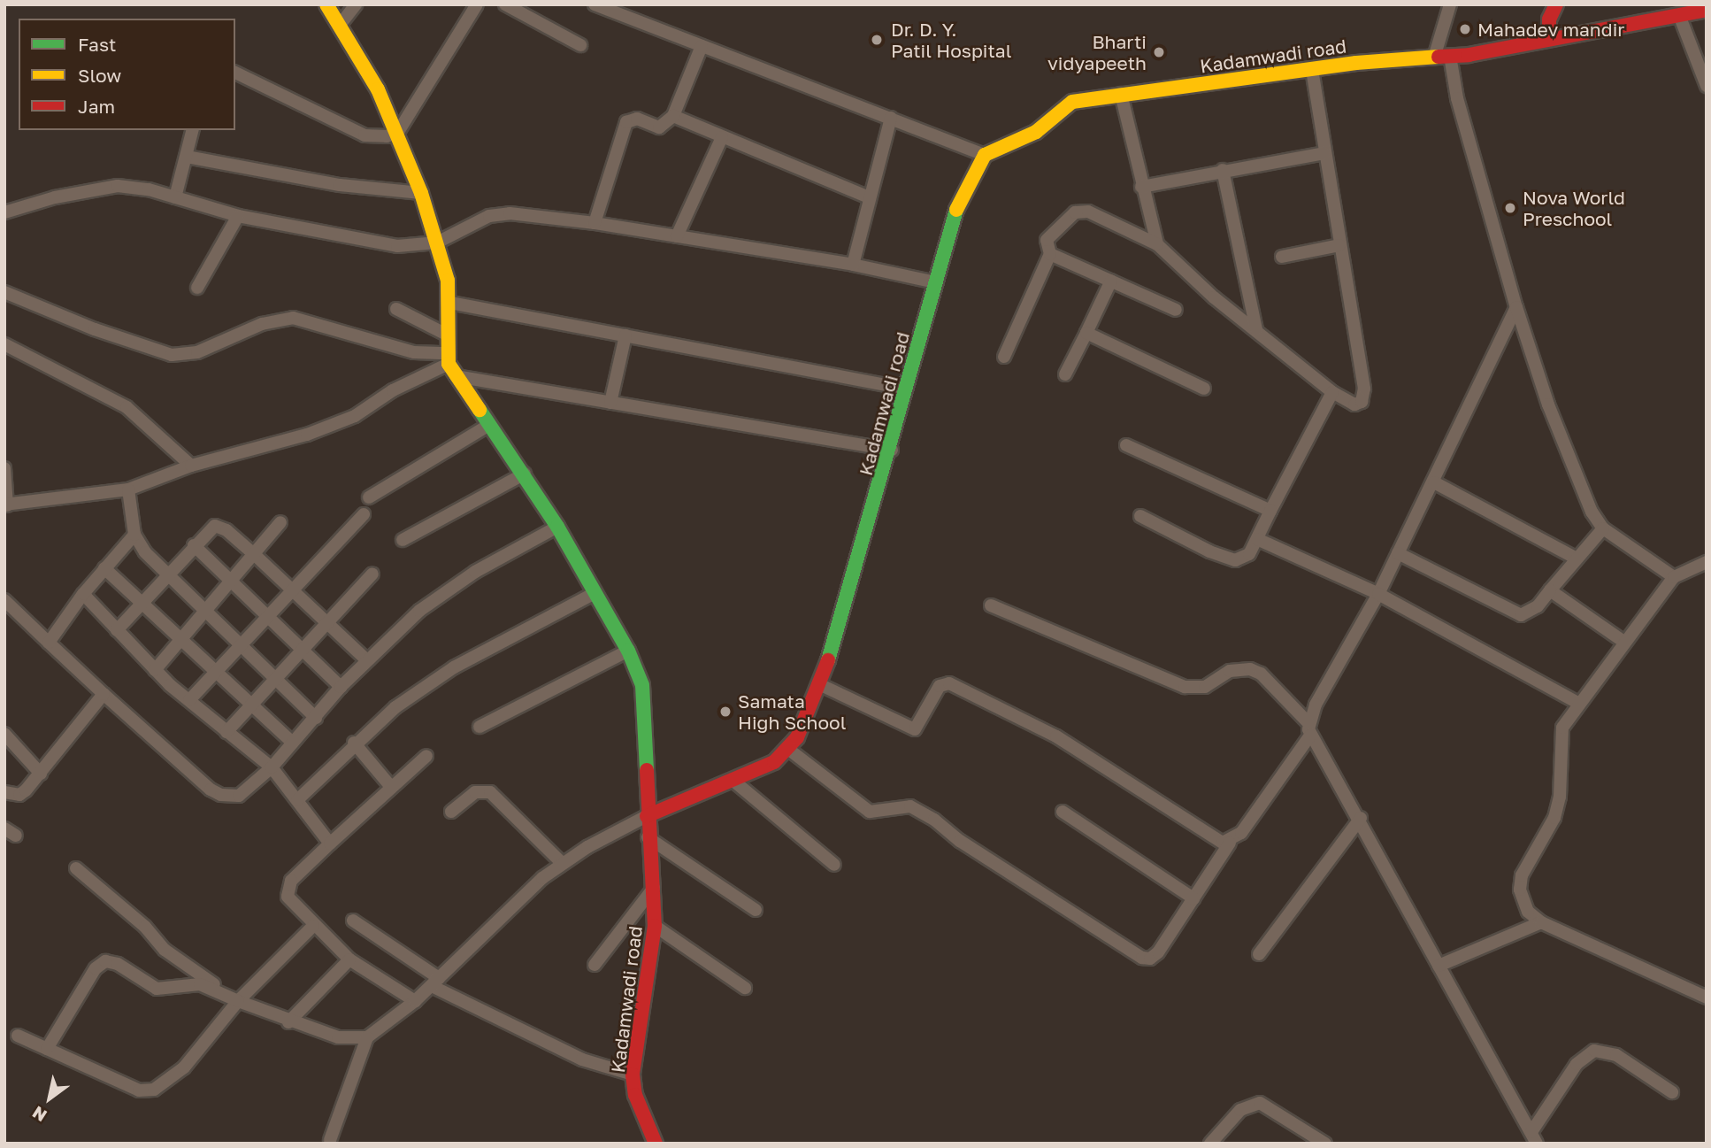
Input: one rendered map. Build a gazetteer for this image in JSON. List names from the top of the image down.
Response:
{
  "streets": {
    "street": ["Kadamwadi road"]
  },
  "places": [
    "Mahadev mandir",
    "Dr. D. Y. Patil Hospital",
    "Bharti vidyapeeth",
    "Nova World Preschool",
    "Samata High School"
  ],
  "legend": ["Fast", "Slow", "Jam"],
  "north": "bottom left"
}
